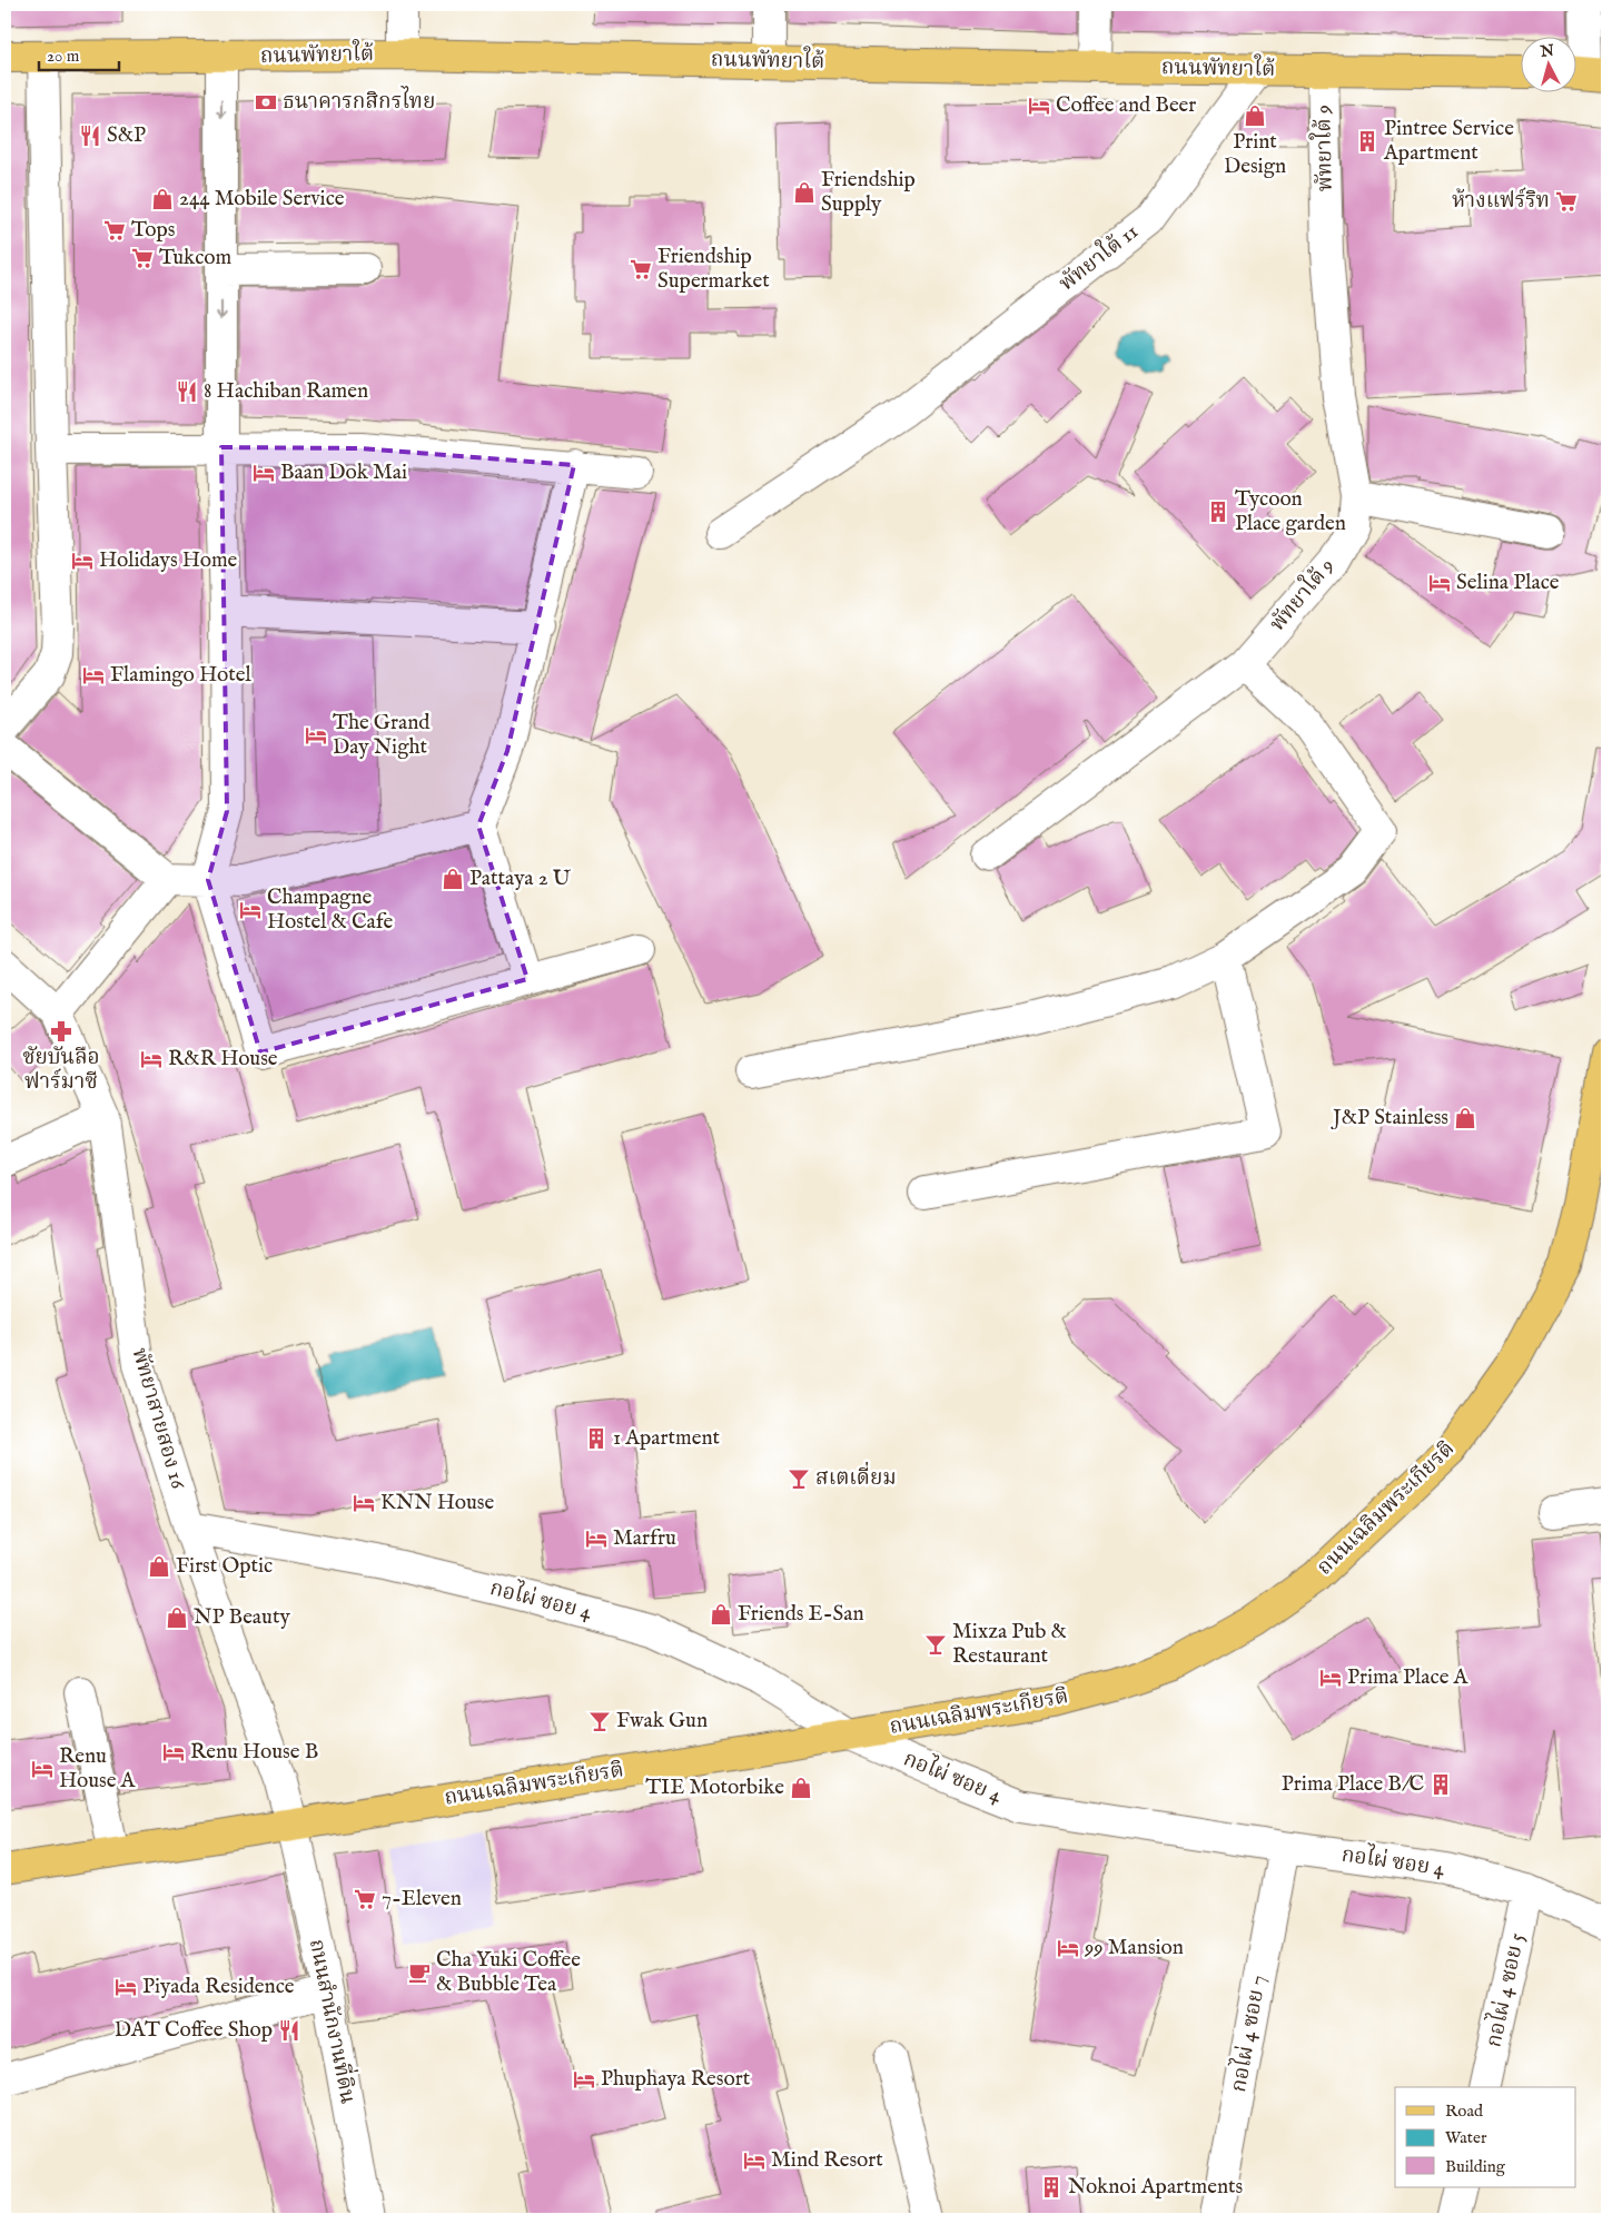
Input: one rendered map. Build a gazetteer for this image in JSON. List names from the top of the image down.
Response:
{
  "streets": {
    "main road": ["ถนนพัทยาใต้", "ถนนเฉลิมพระเกียรติ"],
    "street": [
      "พัทยาใต้ 9",
      "พัทยาใต้ 11",
      "พัทยาสายสอง 16",
      "กอไผ่ ซอย 4",
      "กอไผ่ 4 ซอย 5",
      "ถนนสำนักงานที่ดิน",
      "กอไผ่ 4 ซอย 7"
    ]
  },
  "crossings": [
    ["ถนนพัทยาใต้", "พัทยาใต้ 9"],
    ["ถนนพัทยาใต้", "พัทยาใต้ 11"],
    ["พัทยาสายสอง 16", "ถนนเฉลิมพระเกียรติ"],
    ["พัทยาสายสอง 16", "กอไผ่ ซอย 4"],
    ["พัทยาสายสอง 16", "ถนนสำนักงานที่ดิน"],
    ["ถนนเฉลิมพระเกียรติ", "กอไผ่ ซอย 4"],
    ["ถนนเฉลิมพระเกียรติ", "ถนนสำนักงานที่ดิน"],
    ["กอไผ่ ซอย 4", "กอไผ่ 4 ซอย 5"],
    ["กอไผ่ ซอย 4", "กอไผ่ 4 ซอย 7"]
  ],
  "places": {
    "bank": ["ธนาคารกสิกรไทย"],
    "hotel": [
      "Coffee and Beer",
      "Baan Dok Mai",
      "Holidays Home",
      "Selina Place",
      "Flamingo Hotel",
      "The Grand Day Night",
      "Champagne Hostel & Cafe",
      "R&R House",
      "KNN House",
      "Marfru",
      "Prima Place A",
      "Renu House B",
      "Renu House A",
      "99 Mansion",
      "Piyada Residence",
      "Phuphaya Resort",
      "Mind Resort"
    ],
    "shop": [
      "Print Design",
      "Friendship Supply",
      "244 Mobile Service",
      "Pattaya 2 U",
      "J&P Stainless",
      "First Optic",
      "Friends E-San",
      "NP Beauty",
      "TIE Motorbike"
    ],
    "restaurant": ["S&P", "8 Hachiban Ramen", "DAT Coffee Shop"],
    "building": [
      "Pintree Service Apartment",
      "Tycoon Place garden",
      "1 Apartment",
      "Prima Place B/C",
      "Noknoi Apartments"
    ],
    "supermarket": [
      "ห้างแฟร์ริท",
      "Tops",
      "Tukcom",
      "Friendship Supermarket",
      "7-Eleven"
    ],
    "pharmacy": ["ชัยบันลือ ฟาร์มาซี"],
    "bar": ["สเตเดี่ยม", "Mixza Pub & Restaurant", "Fwak Gun"],
    "cafe": ["Cha Yuki Coffee & Bubble Tea"]
  },
  "legend": ["Road", "Water", "Building"],
  "scale_bar": "20 m",
  "north": "top"
}
